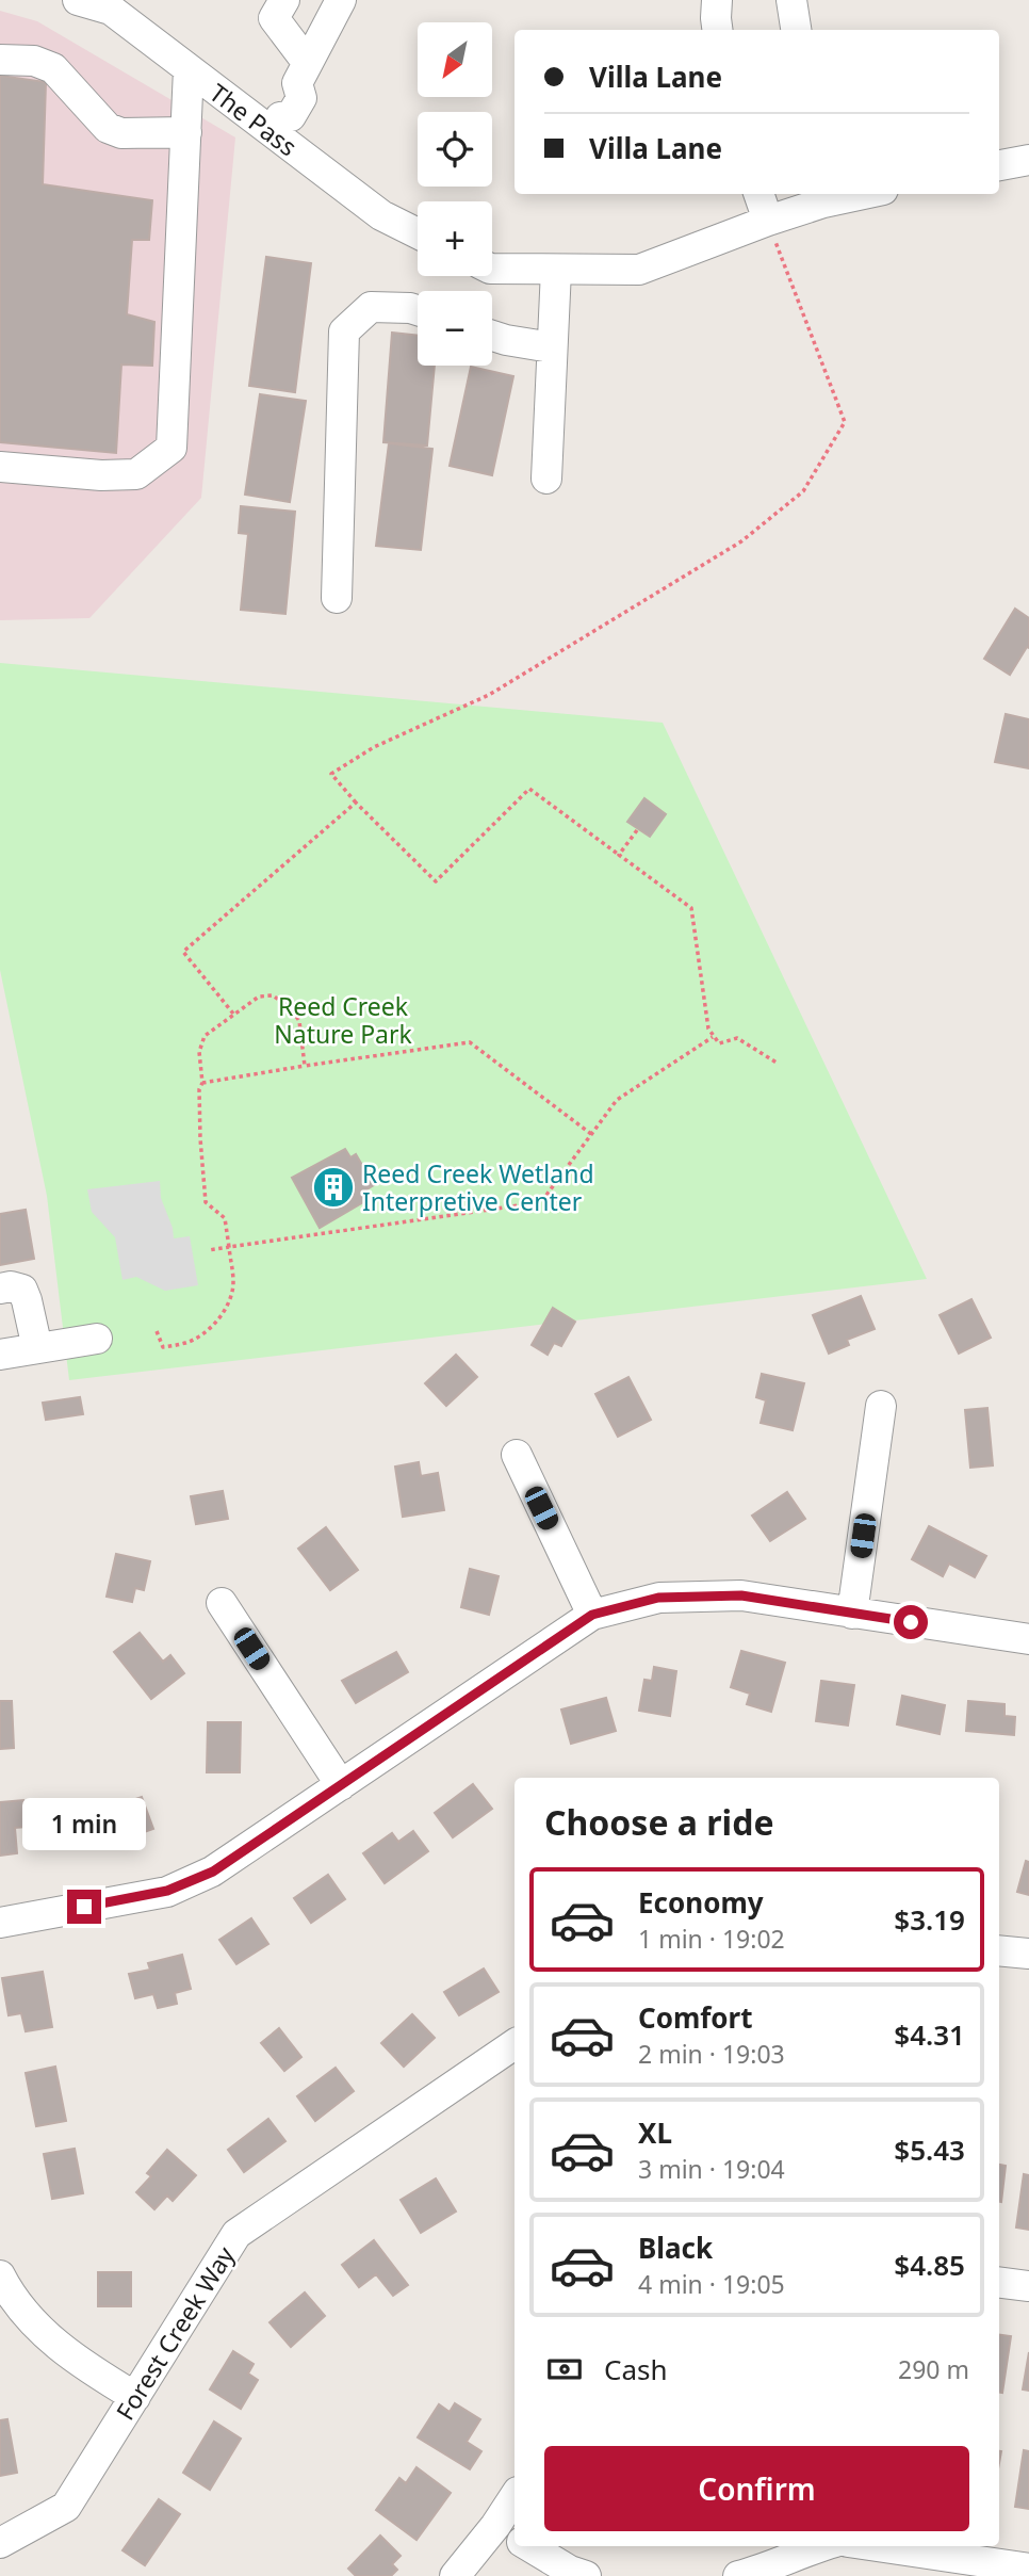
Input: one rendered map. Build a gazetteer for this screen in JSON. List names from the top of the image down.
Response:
{
  "streets": {
    "street": ["The Pass", "Forest Creek Way"]
  },
  "parks": ["Reed Creek Nature Park"],
  "places": {
    "building": ["Reed Creek Wetland Interpretive Center"]
  },
  "north": "bottom left",
  "page": {
    "map_buttons": ["+", "−"],
    "banner": ["Villa Lane", "Villa Lane"],
    "heading": "Choose a ride",
    "bubble": "1 min",
    "list": [
      {
        "name": "Economy",
        "note": "1 min · 19:02",
        "value": "$3.19"
      },
      {
        "name": "Comfort",
        "note": "2 min · 19:03",
        "value": "$4.31"
      },
      {
        "name": "XL",
        "note": "3 min · 19:04",
        "value": "$5.43"
      },
      {
        "name": "Black",
        "note": "4 min · 19:05",
        "value": "$4.85"
      }
    ],
    "pay": ["Cash", "290 m"],
    "buttons": "Confirm"
  }
}
